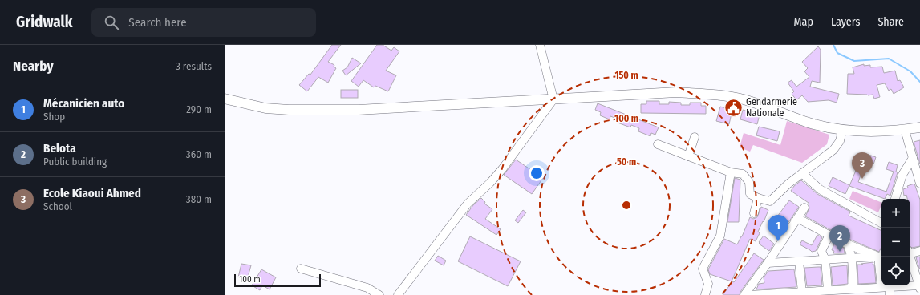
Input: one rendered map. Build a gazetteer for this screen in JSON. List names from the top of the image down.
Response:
{
  "places": {
    "public building": ["Gendarmerie Nationale"]
  },
  "scale_bar": "100 m",
  "page": {
    "header": "Gridwalk",
    "search": "Search here",
    "nav": ["Map", "Layers", "Share"],
    "heading": ["Nearby", "3 results"],
    "list": [
      {
        "mark": "1",
        "name": "Mécanicien auto",
        "note": "Shop",
        "value": "290 m"
      },
      {
        "mark": "2",
        "name": "Belota",
        "note": "Public building",
        "value": "360 m"
      },
      {
        "mark": "3",
        "name": "Ecole Kiaoui Ahmed",
        "note": "School",
        "value": "380 m"
      }
    ],
    "pins": ["3", "1", "2"],
    "map_buttons": ["+", "−"],
    "scale": "100 m"
  },
  "rings": ["150 m", "100 m", "50 m"]
}
